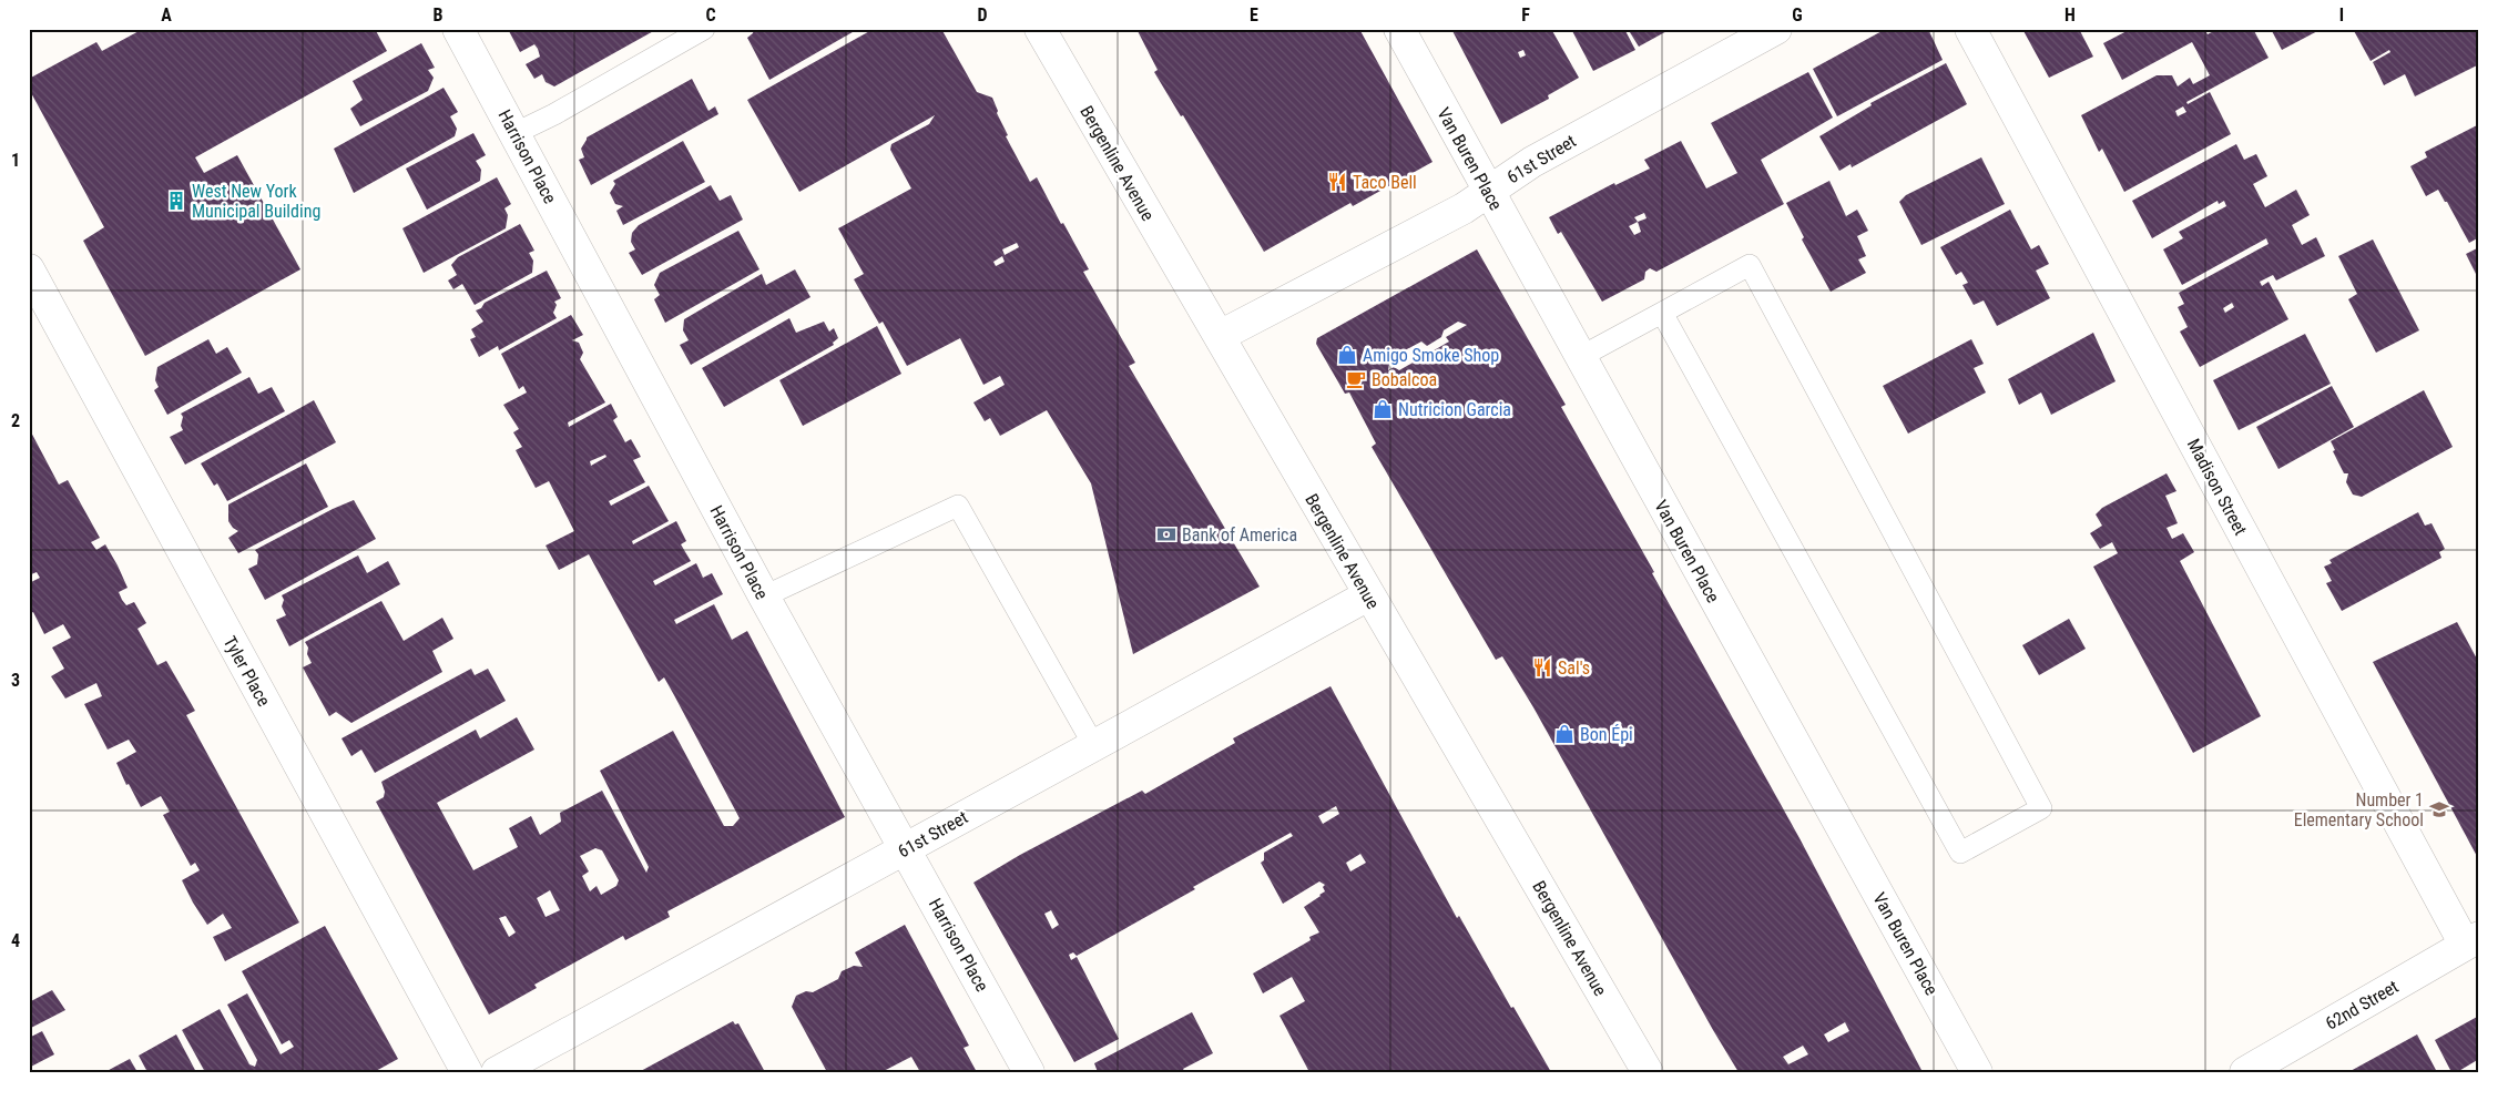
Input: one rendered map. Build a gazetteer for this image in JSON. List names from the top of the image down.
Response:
{
  "streets": {
    "street": [
      "Harrison Place",
      "Van Buren Place",
      "61st Street",
      "Bergenline Avenue",
      "Madison Street",
      "Tyler Place",
      "62nd Street"
    ]
  },
  "crossings": [
    ["Harrison Place", "61st Street"],
    ["Van Buren Place", "61st Street"],
    ["61st Street", "Bergenline Avenue"],
    ["Madison Street", "62nd Street"]
  ],
  "places": {
    "restaurant": ["Taco Bell", "Sal's"],
    "building": ["West New York Municipal Building"],
    "shop": ["Amigo Smoke Shop", "Nutricion Garcia", "Bon Épi"],
    "cafe": ["Bobalcoa"],
    "bank": ["Bank of America"],
    "school or university": ["Number 1 Elementary School"]
  },
  "grid": {
    "columns": [
      "A",
      "B",
      "C",
      "D",
      "E",
      "F",
      "G",
      "H",
      "I"
    ],
    "rows": [
      "1",
      "2",
      "3",
      "4"
    ]
  }
}
